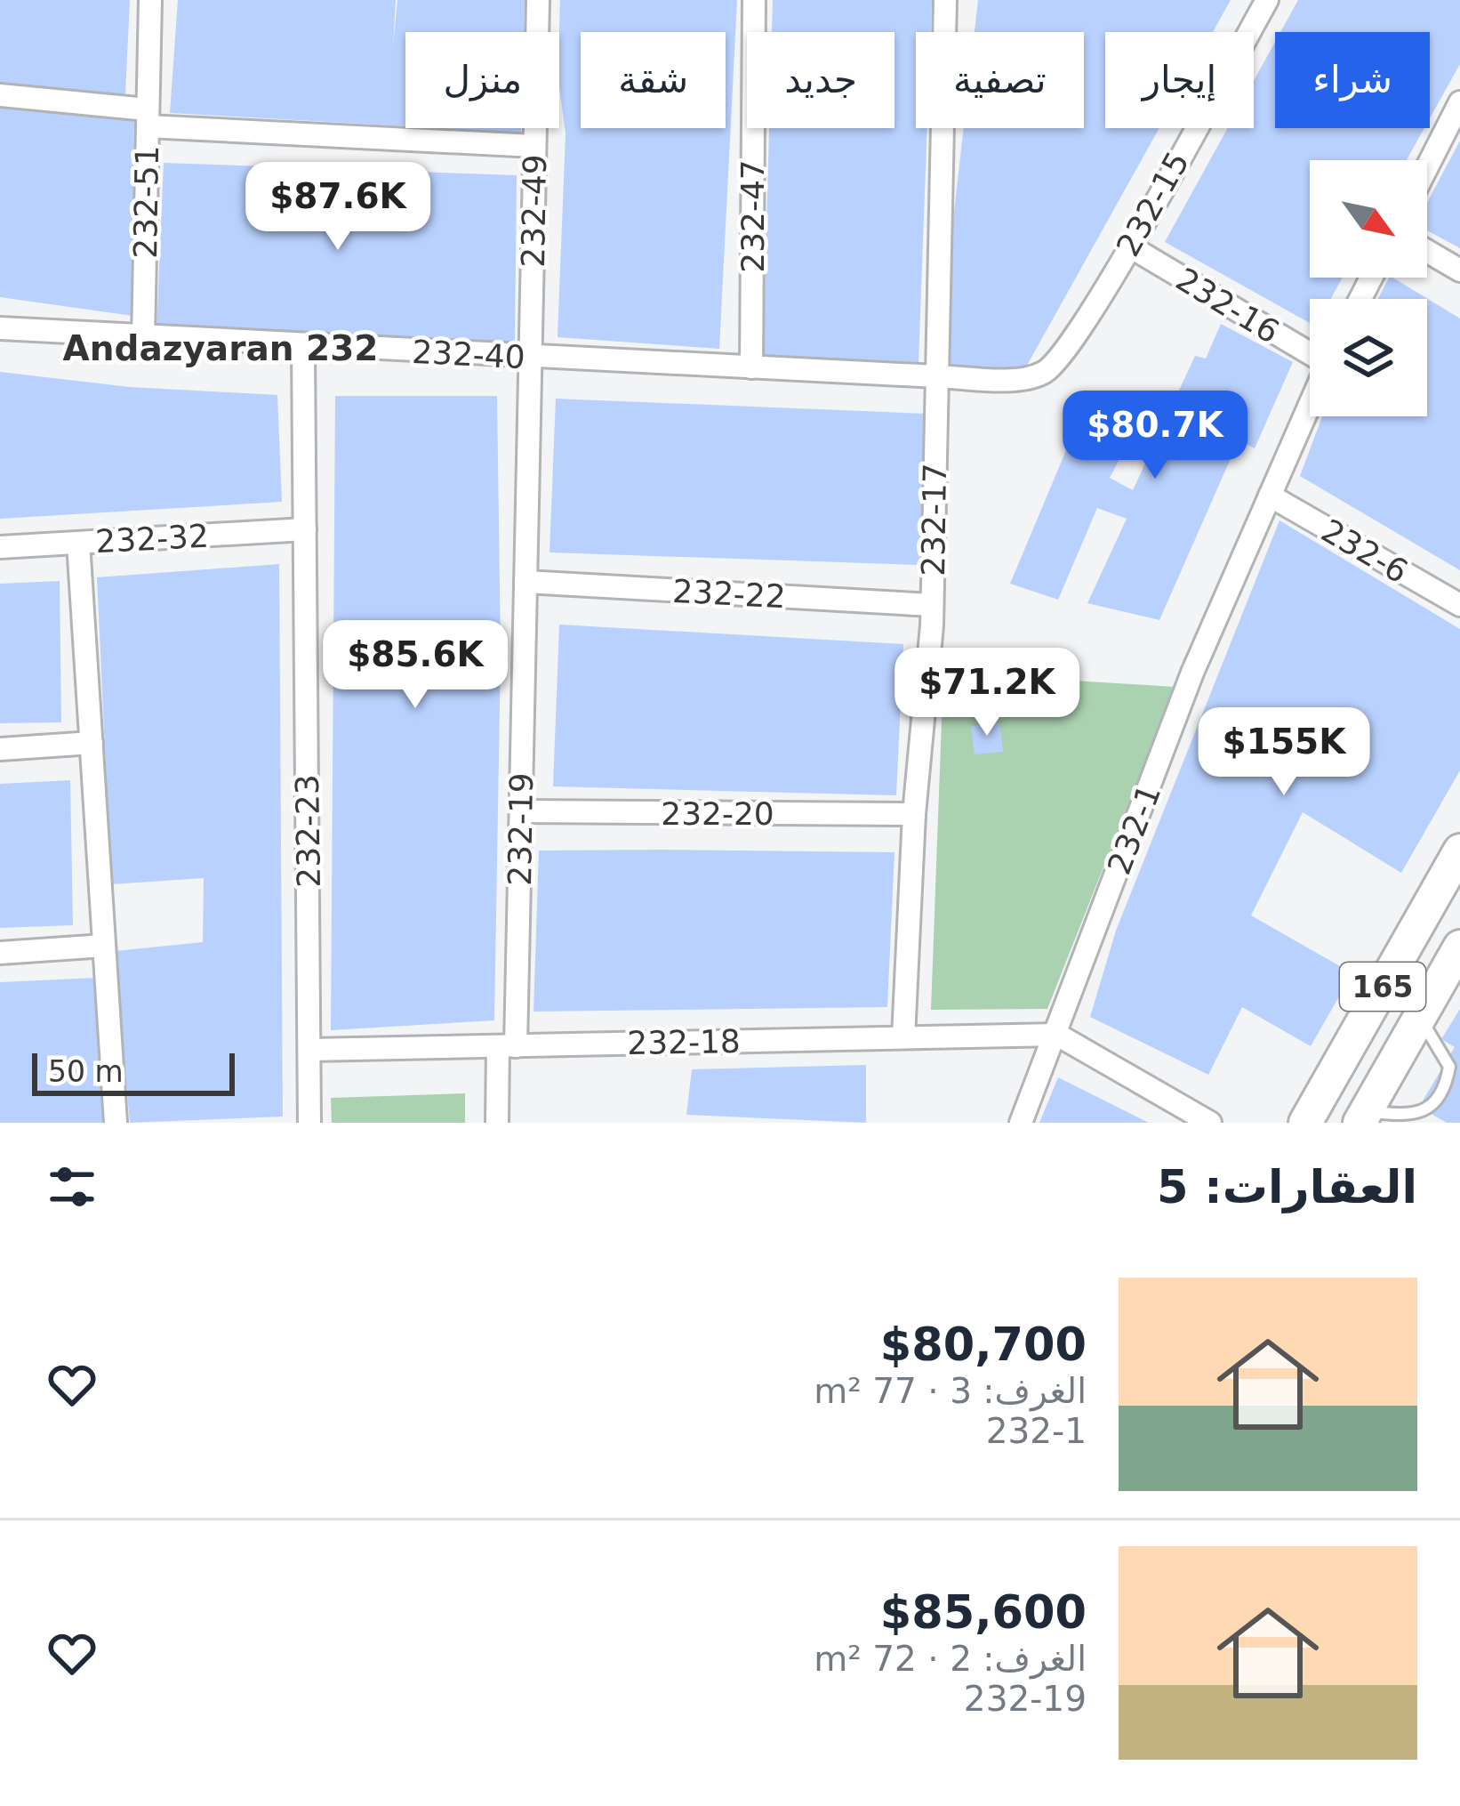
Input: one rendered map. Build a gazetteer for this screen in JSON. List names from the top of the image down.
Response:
{
  "streets": {
    "main road": ["165"],
    "street": [
      "232-51",
      "232-15",
      "232-49",
      "232-47",
      "232-16",
      "232-40",
      "232-17",
      "232-32",
      "232-6",
      "232-22",
      "232-20",
      "232-19",
      "232-1",
      "232-23",
      "232-18"
    ]
  },
  "crossings": [
    ["232-51", "232-40"],
    ["232-15", "232-16"],
    ["232-15", "232-40"],
    ["232-15", "232-17"],
    ["232-49", "232-40"],
    ["232-49", "232-19"],
    ["232-47", "232-40"],
    ["232-40", "232-17"],
    ["232-40", "232-19"],
    ["232-40", "232-23"],
    ["232-17", "232-22"],
    ["232-17", "232-20"],
    ["232-17", "232-18"],
    ["232-32", "232-23"],
    ["232-6", "232-1"],
    ["232-22", "232-19"],
    ["232-20", "232-19"],
    ["232-19", "232-18"],
    ["232-1", "232-18"],
    ["232-23", "232-18"]
  ],
  "districts": ["Andazyaran 232"],
  "scale_bar": "50 m",
  "north": "bottom right",
  "page": {
    "chip": [
      "شراء",
      "إيجار",
      "تصفية",
      "جديد",
      "شقة",
      "منزل"
    ],
    "price": [
      "$87.6K",
      "$80.7K",
      "$85.6K",
      "$71.2K",
      "$155K"
    ],
    "scale": "50 m",
    "heading": "العقارات: 5",
    "list": [
      {
        "name": "$80,700",
        "note": "الغرف: 3 · 77 m² · 232-1"
      },
      {
        "name": "$85,600",
        "note": "الغرف: 2 · 72 m² · 232-19"
      }
    ]
  }
}
